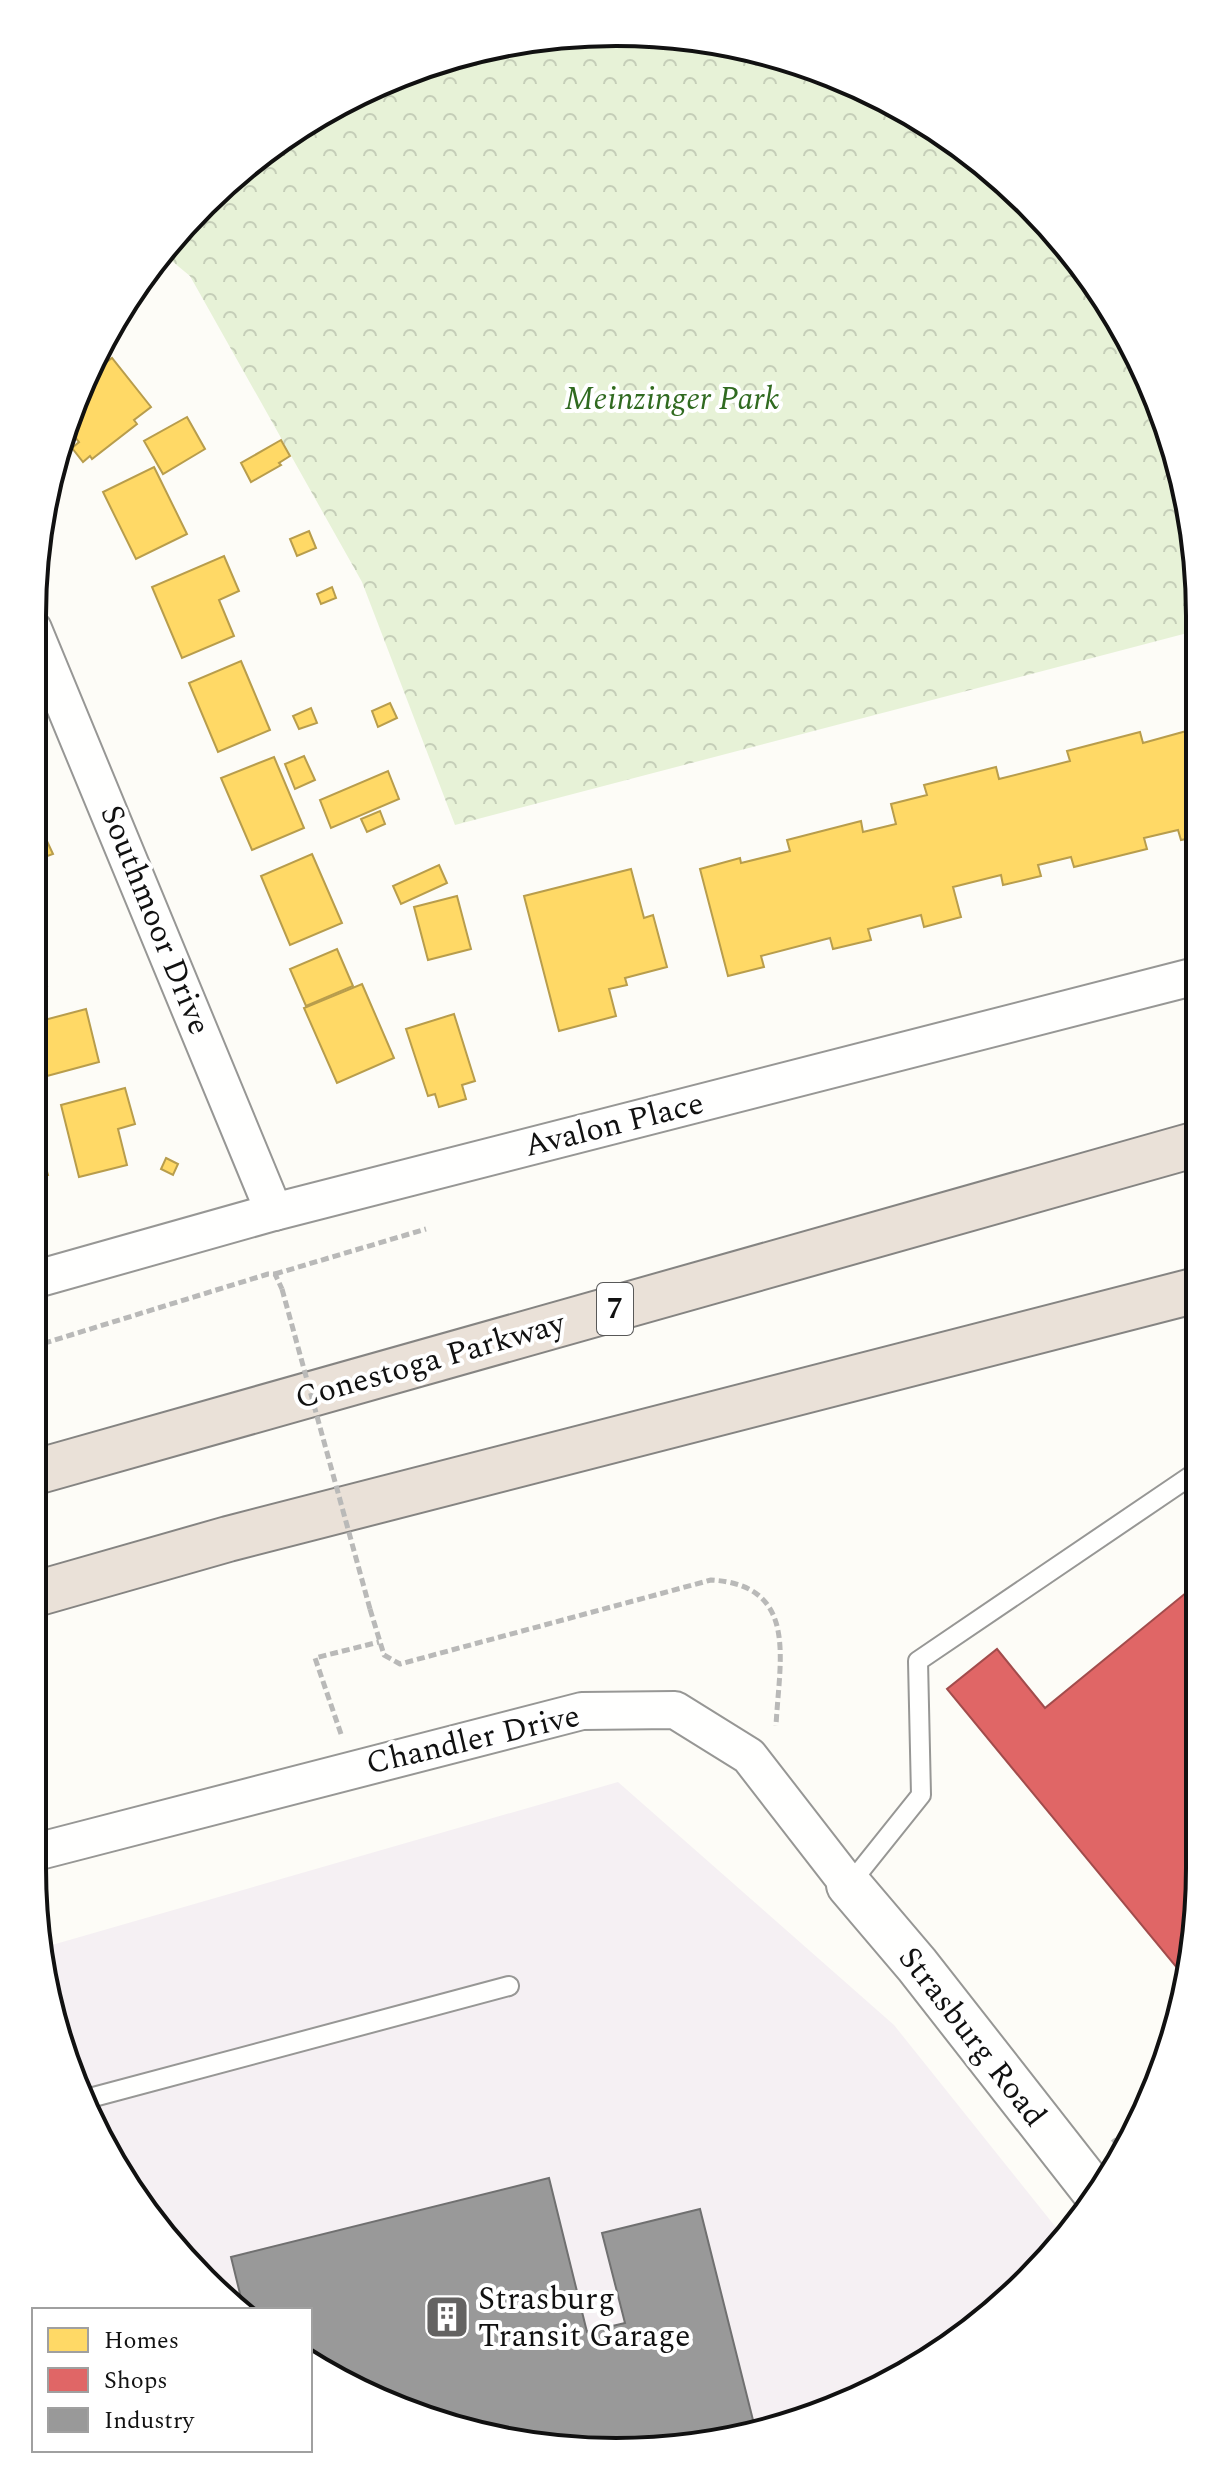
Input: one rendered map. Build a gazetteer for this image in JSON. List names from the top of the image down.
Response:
{
  "streets": {
    "highway": ["7", "Conestoga Parkway"],
    "street": [
      "Southmoor Drive",
      "Avalon Place",
      "Chandler Drive",
      "Strasburg Road"
    ]
  },
  "crossings": [
    ["Southmoor Drive", "Avalon Place"],
    ["Chandler Drive", "Strasburg Road"]
  ],
  "parks": ["Meinzinger Park"],
  "places": {
    "building": ["Strasburg Transit Garage"]
  },
  "legend": ["Homes", "Shops", "Industry"]
}
